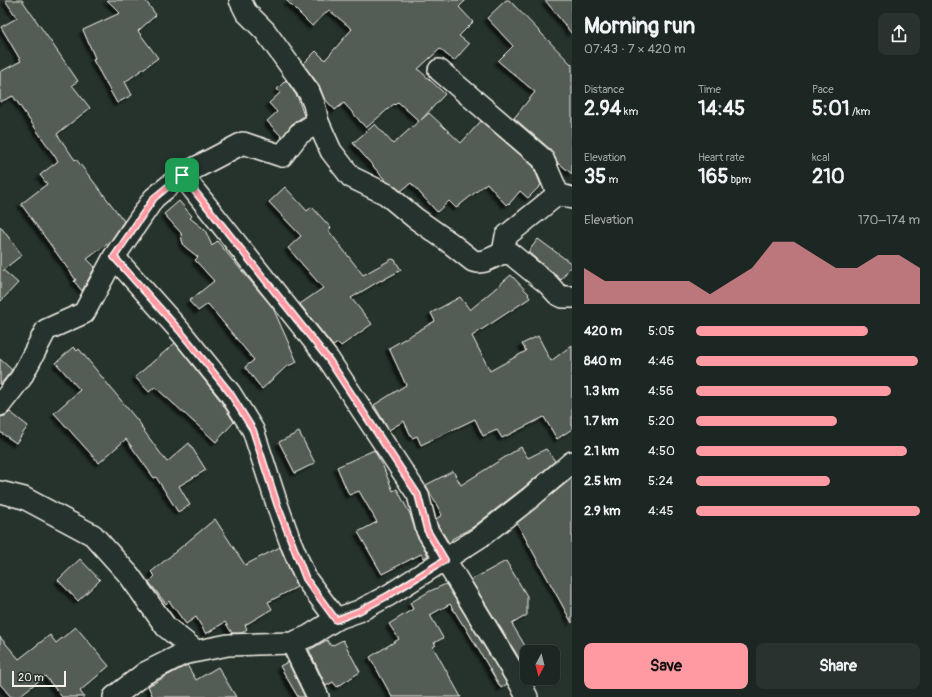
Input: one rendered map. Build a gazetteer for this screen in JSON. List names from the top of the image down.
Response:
{
  "scale_bar": "20 m",
  "north": "bottom",
  "page": {
    "heading": ["Morning run", "07:43 · 7 × 420 m"],
    "stats": [
      ["Distance", "2.94 km"],
      ["Time", "14:45"],
      ["Pace", "5:01 /km"],
      ["Elevation", "35 m"],
      ["Heart rate", "165 bpm"],
      ["kcal", "210"]
    ],
    "chart": ["Elevation", "170–174 m"],
    "list": [
      {
        "name": "420 m",
        "note": "5:05"
      },
      {
        "name": "840 m",
        "note": "4:46"
      },
      {
        "name": "1.3 km",
        "note": "4:56"
      },
      {
        "name": "1.7 km",
        "note": "5:20"
      },
      {
        "name": "2.1 km",
        "note": "4:50"
      },
      {
        "name": "2.5 km",
        "note": "5:24"
      },
      {
        "name": "2.9 km",
        "note": "4:45"
      }
    ],
    "buttons": ["Save", "Share"],
    "scale": "20 m"
  }
}
